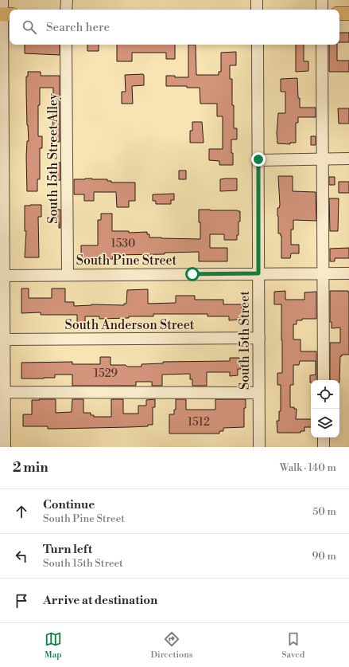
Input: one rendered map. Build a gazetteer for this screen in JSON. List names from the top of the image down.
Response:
{
  "streets": {
    "street": [
      "South 15th Street Alley",
      "South Pine Street",
      "South Anderson Street",
      "South 15th Street"
    ]
  },
  "crossings": [
    ["South 15th Street Alley", "South Pine Street"],
    ["South Pine Street", "South 15th Street"],
    ["South Anderson Street", "South 15th Street"]
  ],
  "house_numbers": ["1530", "1529", "1512"],
  "page": {
    "search": "Search here",
    "heading": ["2 min", "Walk · 140 m"],
    "list": [
      ["Continue", "South Pine Street", "50 m"],
      ["Turn left", "South 15th Street", "90 m"],
      "Arrive at destination"
    ],
    "nav": ["Map", "Directions", "Saved"]
  }
}
